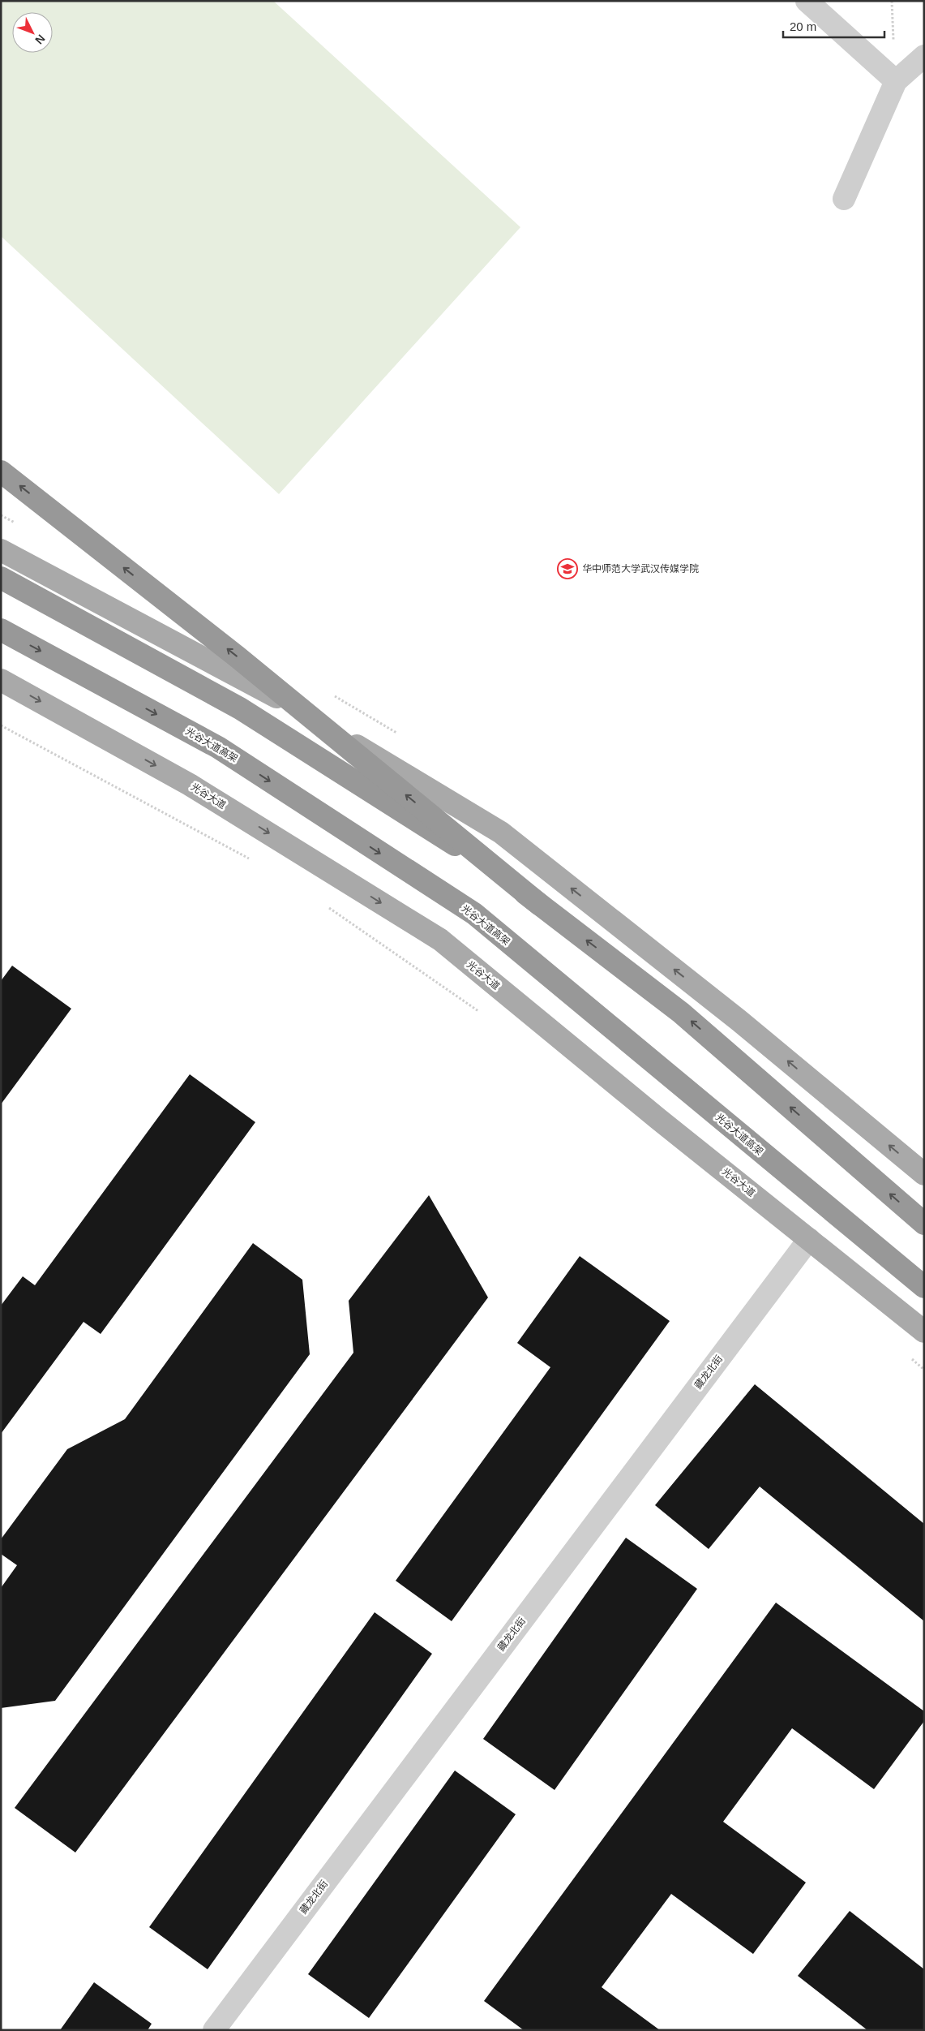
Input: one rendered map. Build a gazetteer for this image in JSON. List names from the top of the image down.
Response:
{
  "streets": {
    "highway": ["光谷大道高架"],
    "main road": ["光谷大道"],
    "street": ["藏龙北街"]
  },
  "crossings": [
    ["光谷大道", "藏龙北街"]
  ],
  "places": {
    "school or university": ["华中师范大学武汉传媒学院"]
  },
  "scale_bar": "20 m",
  "north": "bottom right"
}
